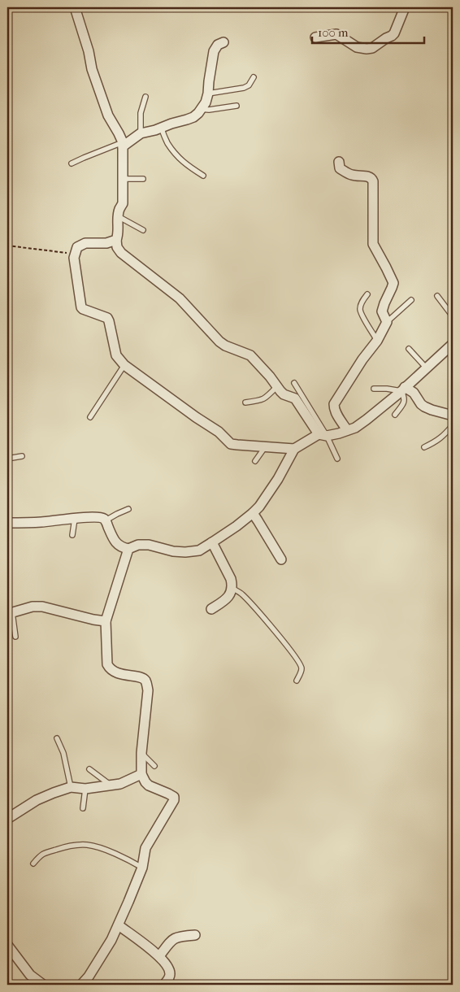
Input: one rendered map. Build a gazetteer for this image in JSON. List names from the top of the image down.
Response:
{
  "scale_bar": "100 m"
}
